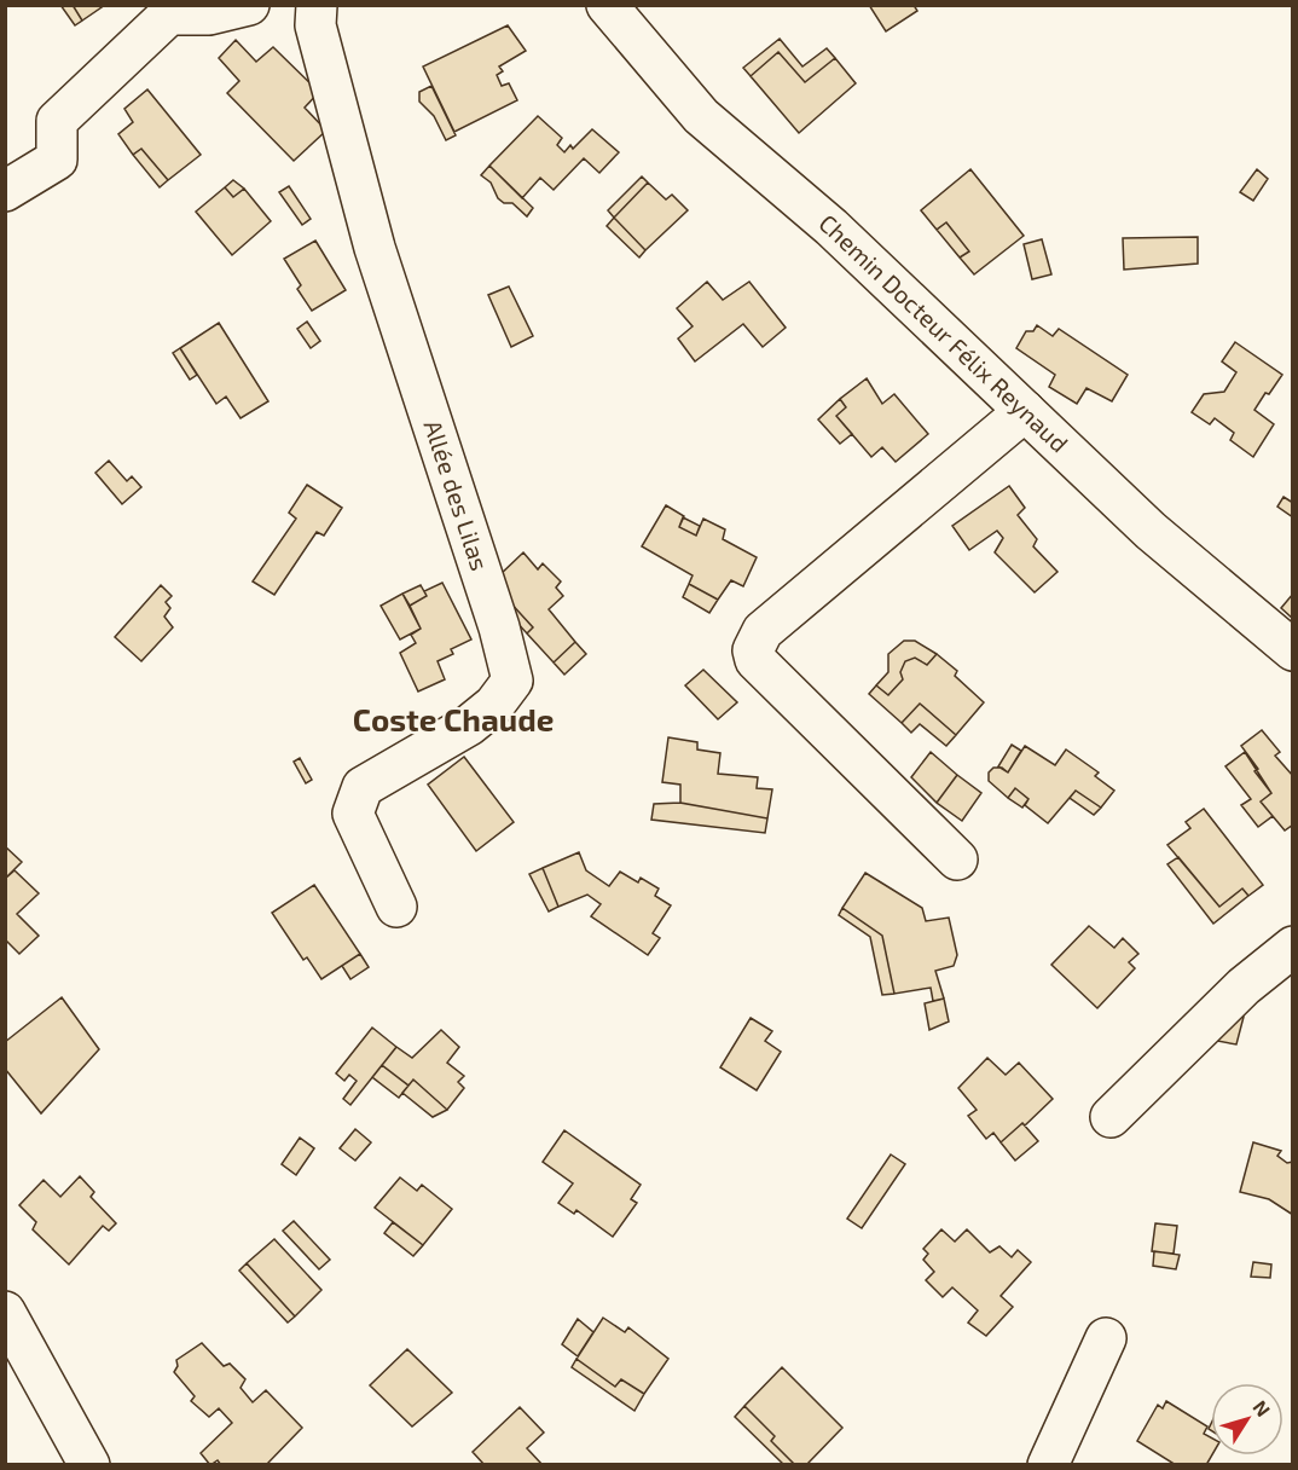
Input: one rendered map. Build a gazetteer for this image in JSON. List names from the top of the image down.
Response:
{
  "streets": {
    "street": ["Chemin Docteur Félix Reynaud", "Allée des Lilas"]
  },
  "districts": ["Coste Chaude"],
  "north": "top right"
}
